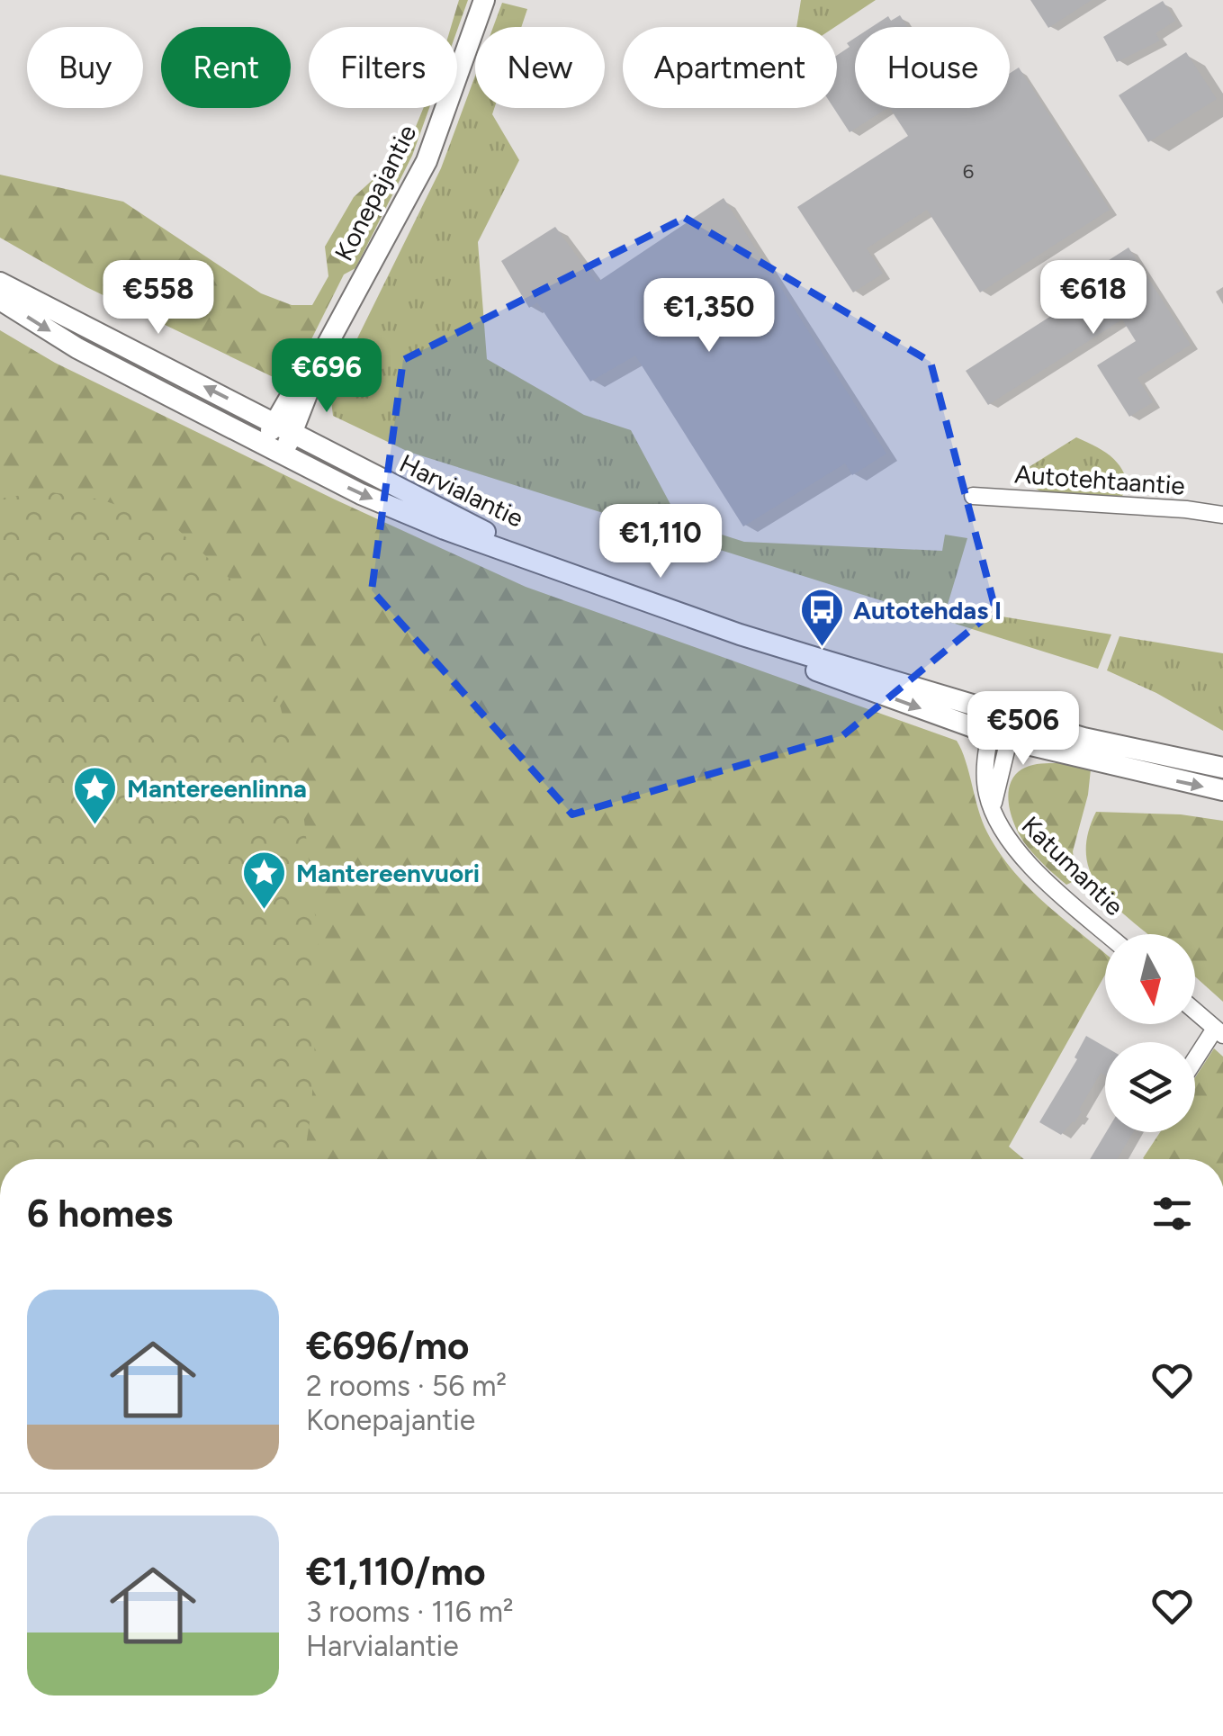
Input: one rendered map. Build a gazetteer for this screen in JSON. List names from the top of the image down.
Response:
{
  "streets": {
    "main road": ["Konepajantie", "Harvialantie"],
    "street": ["Autotehtaantie", "Katumantie"]
  },
  "crossings": [
    ["Konepajantie", "Harvialantie"],
    ["Harvialantie", "Katumantie"]
  ],
  "places": {
    "bus stop": ["Autotehdas I"],
    "place": ["Mantereenlinna", "Mantereenvuori"]
  },
  "house_numbers": ["6"],
  "north": "bottom",
  "page": {
    "chip": [
      "Buy",
      "Rent",
      "Filters",
      "New",
      "Apartment",
      "House"
    ],
    "price": [
      "€558",
      "€618",
      "€1,350",
      "€696",
      "€1,110",
      "€506"
    ],
    "heading": "6 homes",
    "list": [
      {
        "name": "€696/mo",
        "note": "2 rooms · 56 m² · Konepajantie"
      },
      {
        "name": "€1,110/mo",
        "note": "3 rooms · 116 m² · Harvialantie"
      }
    ]
  }
}
